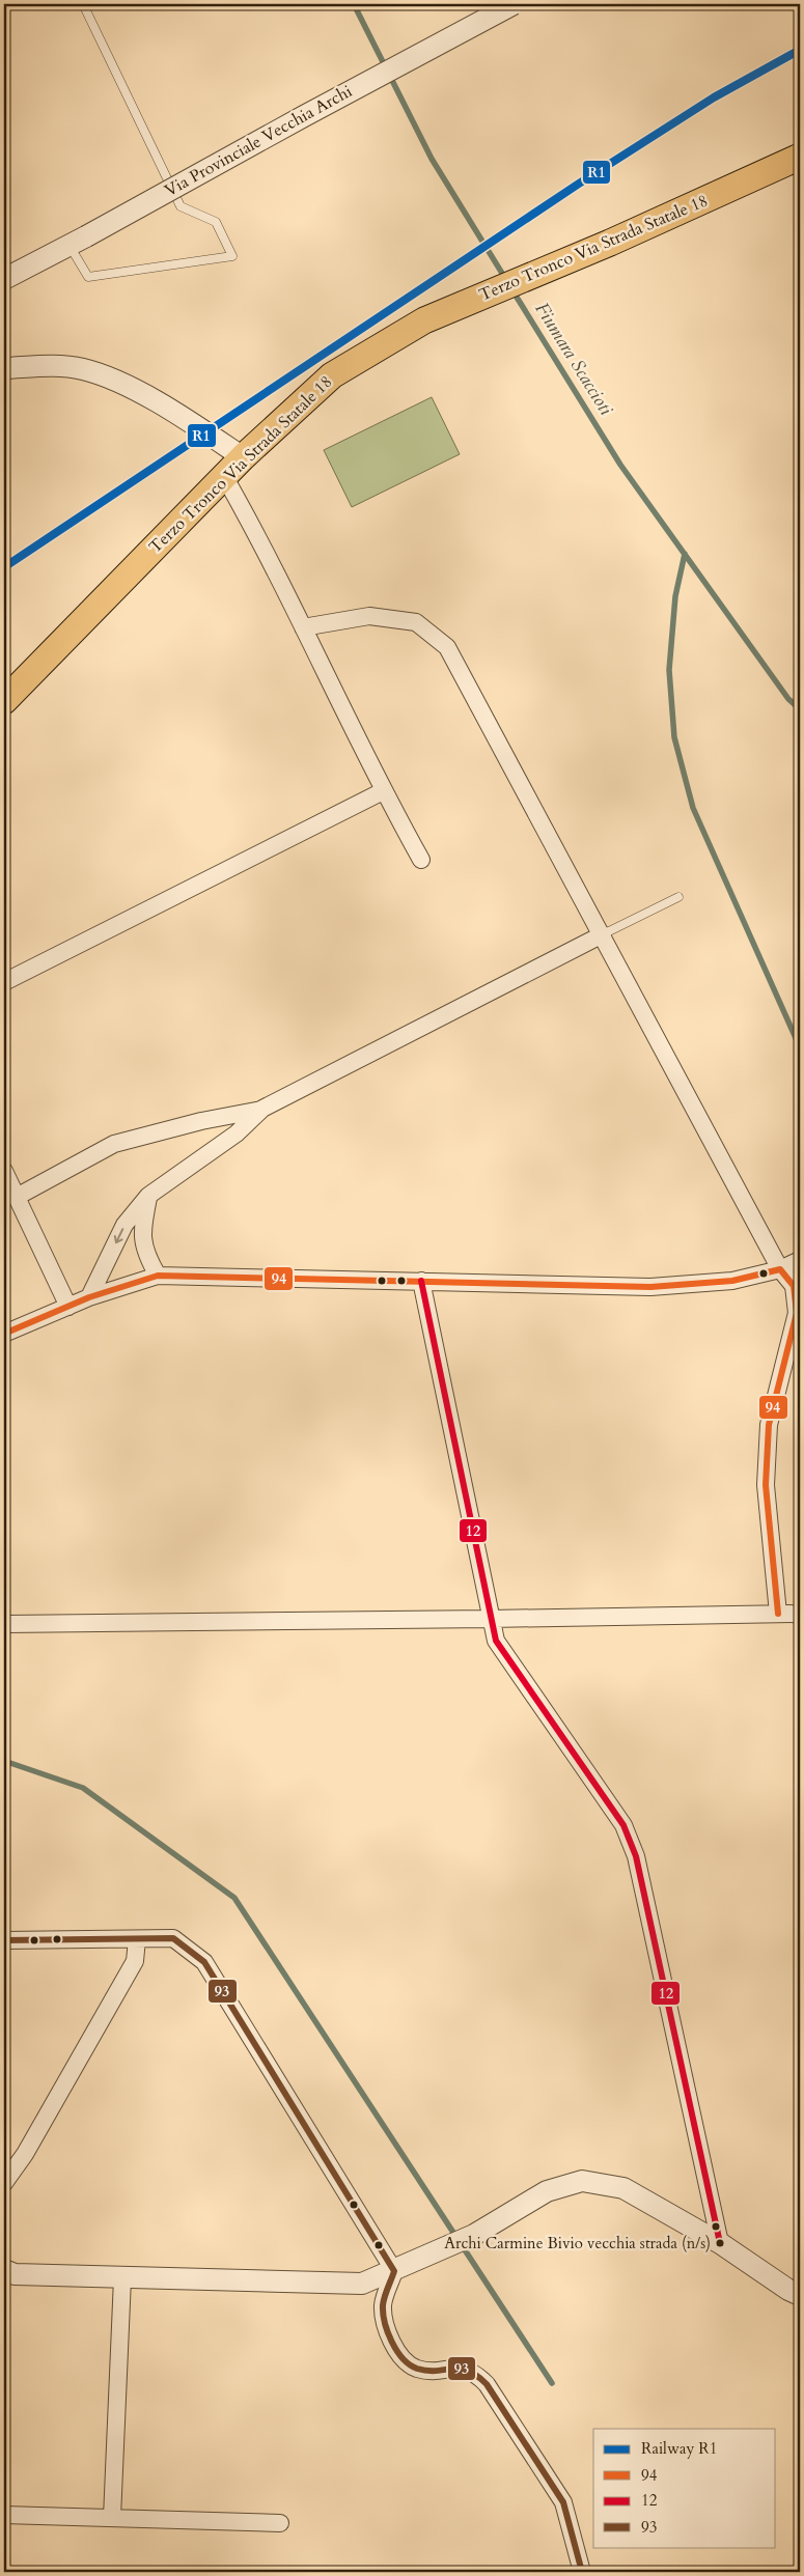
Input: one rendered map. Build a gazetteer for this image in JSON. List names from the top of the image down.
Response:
{
  "streets": {
    "main road": ["Terzo Tronco Via Strada Statale 18"],
    "street": ["Via Provinciale Vecchia Archi"]
  },
  "water": ["Fiumara Scaccioti"],
  "places": ["Archi Carmine Bivio vecchia strada (n/s)"],
  "lines": [
    "rail line R1",
    "transit line 94",
    "transit line 12",
    "transit line 93"
  ],
  "legend": [
    "Railway R1",
    "94",
    "12",
    "93"
  ]
}
